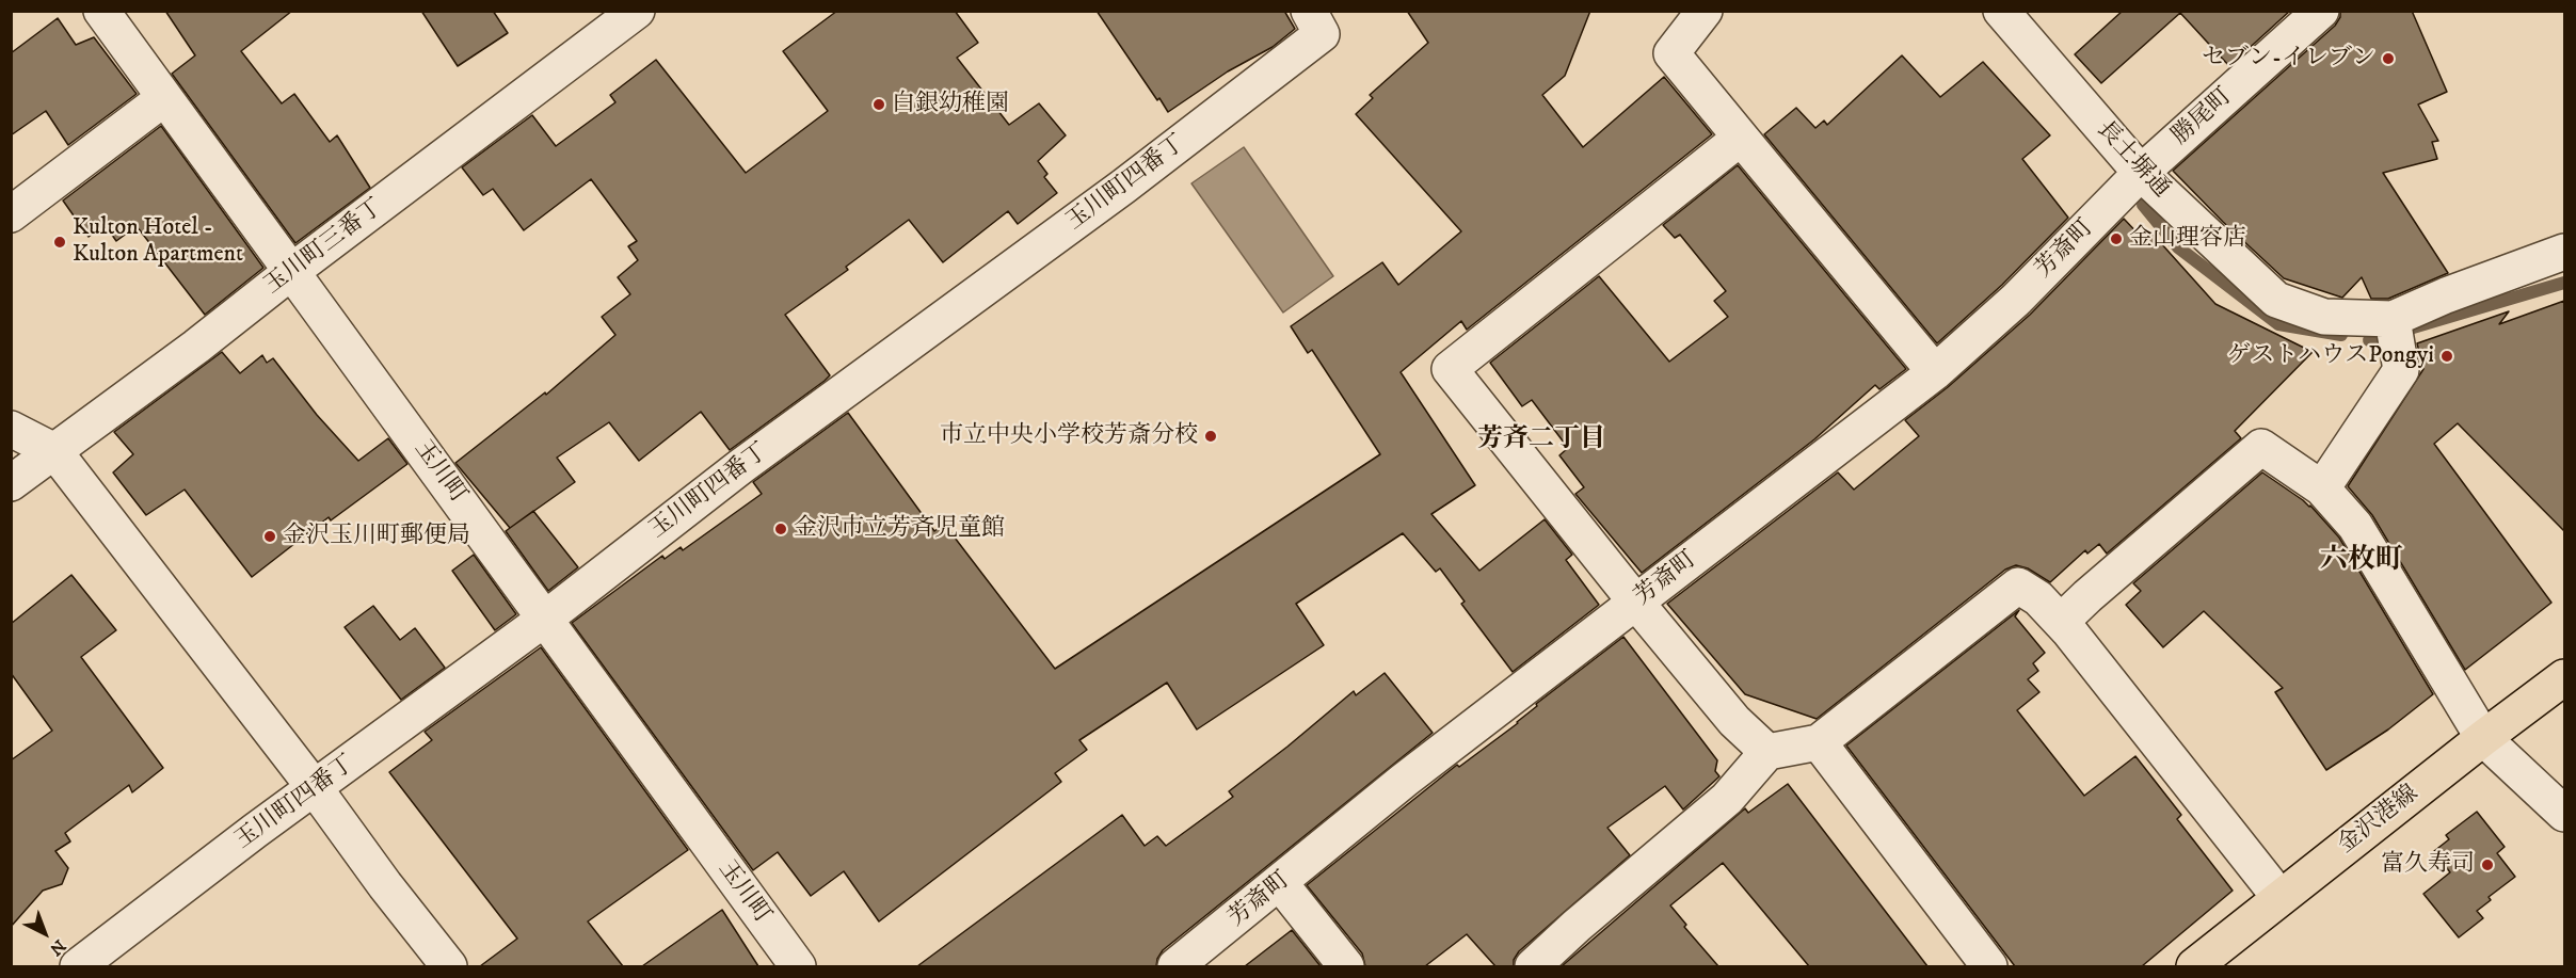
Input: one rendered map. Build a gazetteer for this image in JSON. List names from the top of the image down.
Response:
{
  "streets": {
    "main road": ["金沢港線"],
    "street": [
      "勝尾町",
      "長土塀通",
      "玉川町四番丁",
      "玉川町三番丁",
      "芳斎町",
      "玉川町"
    ]
  },
  "crossings": [
    ["勝尾町", "長土塀通"],
    ["勝尾町", "芳斎町"],
    ["長土塀通", "芳斎町"],
    ["玉川町四番丁", "玉川町"],
    ["玉川町三番丁", "玉川町"]
  ],
  "districts": ["芳斉二丁目", "六枚町"],
  "places": [
    "セブン-イレブン",
    "白銀幼稚園",
    "金山理容店",
    "Kulton Hotel - Kulton Apartment",
    "ゲストハウスPongyi",
    "市立中央小学校芳斎分校",
    "金沢市立芳斉児童館",
    "金沢玉川町郵便局",
    "富久寿司"
  ],
  "north": "bottom right"
}
